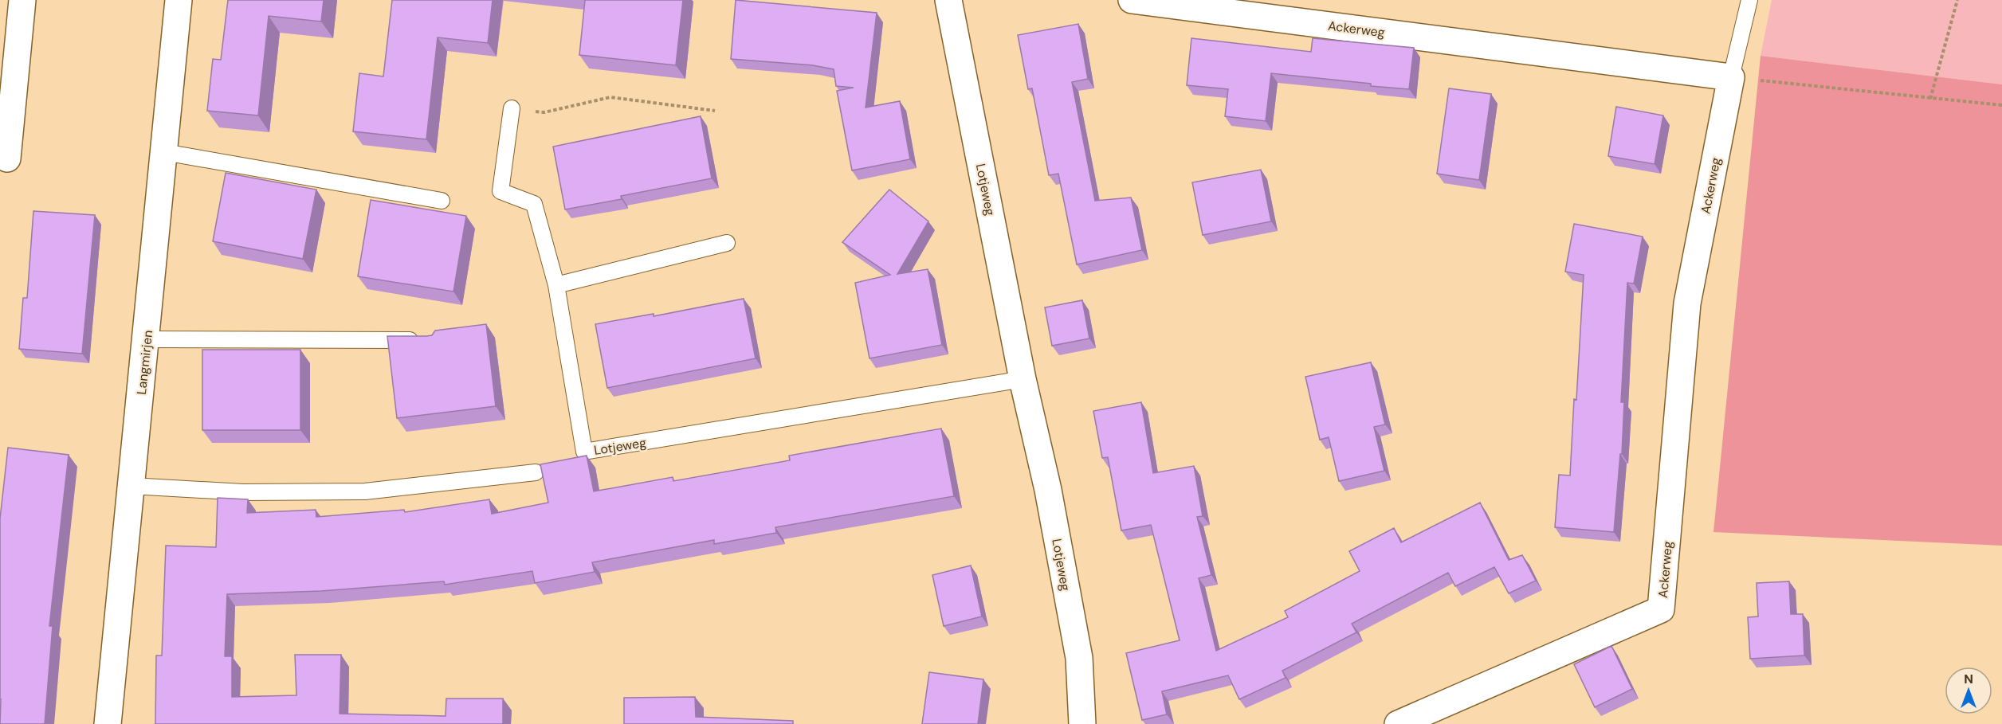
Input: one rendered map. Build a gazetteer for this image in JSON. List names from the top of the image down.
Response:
{
  "streets": {
    "street": ["Ackerweg", "Lotjeweg", "Langmirjen"]
  },
  "north": "top"
}
